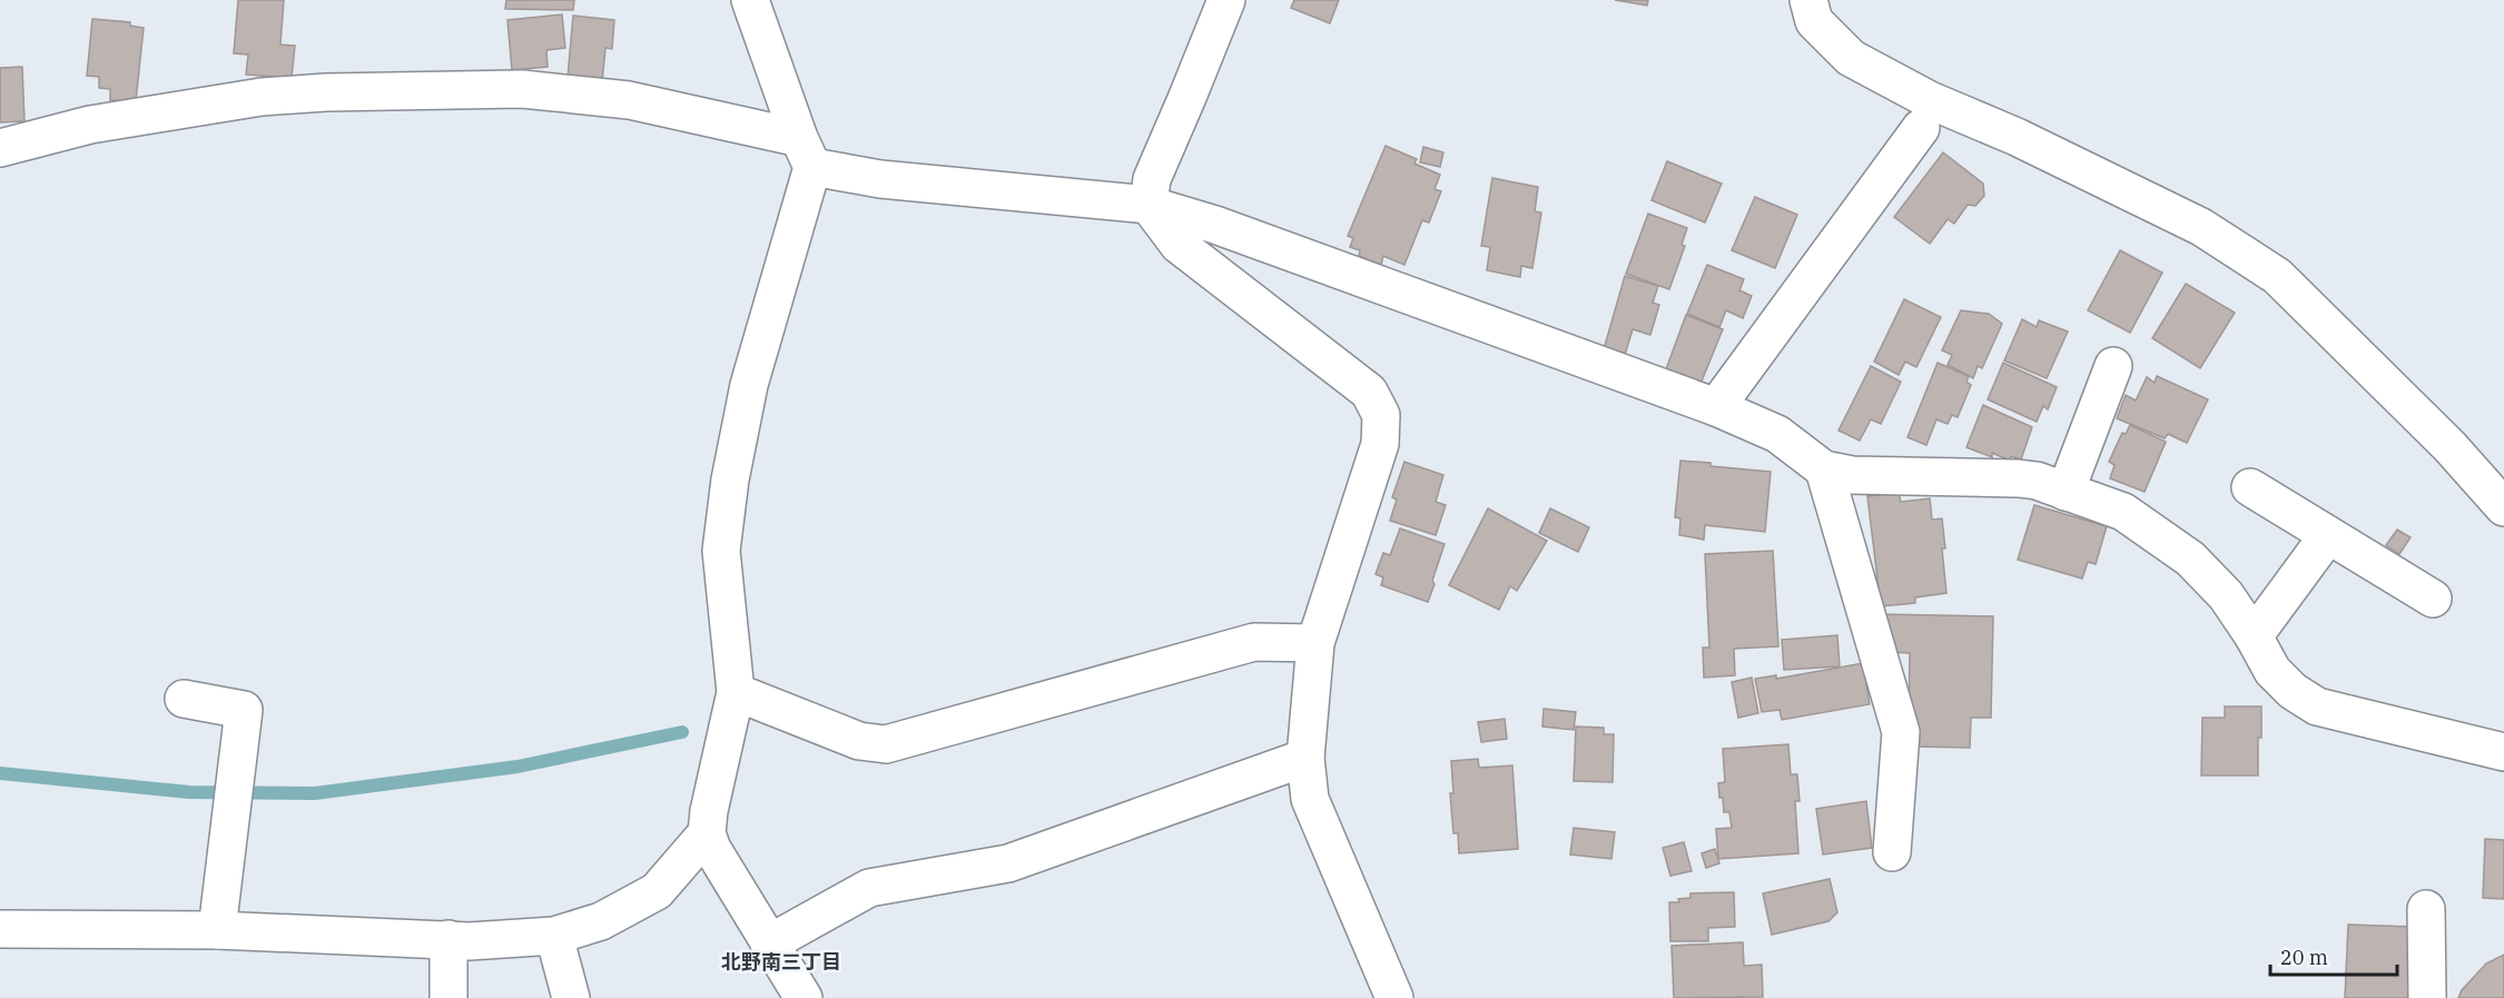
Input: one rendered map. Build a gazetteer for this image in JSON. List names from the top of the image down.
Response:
{
  "districts": ["北野南三丁目"],
  "scale_bar": "20 m"
}
